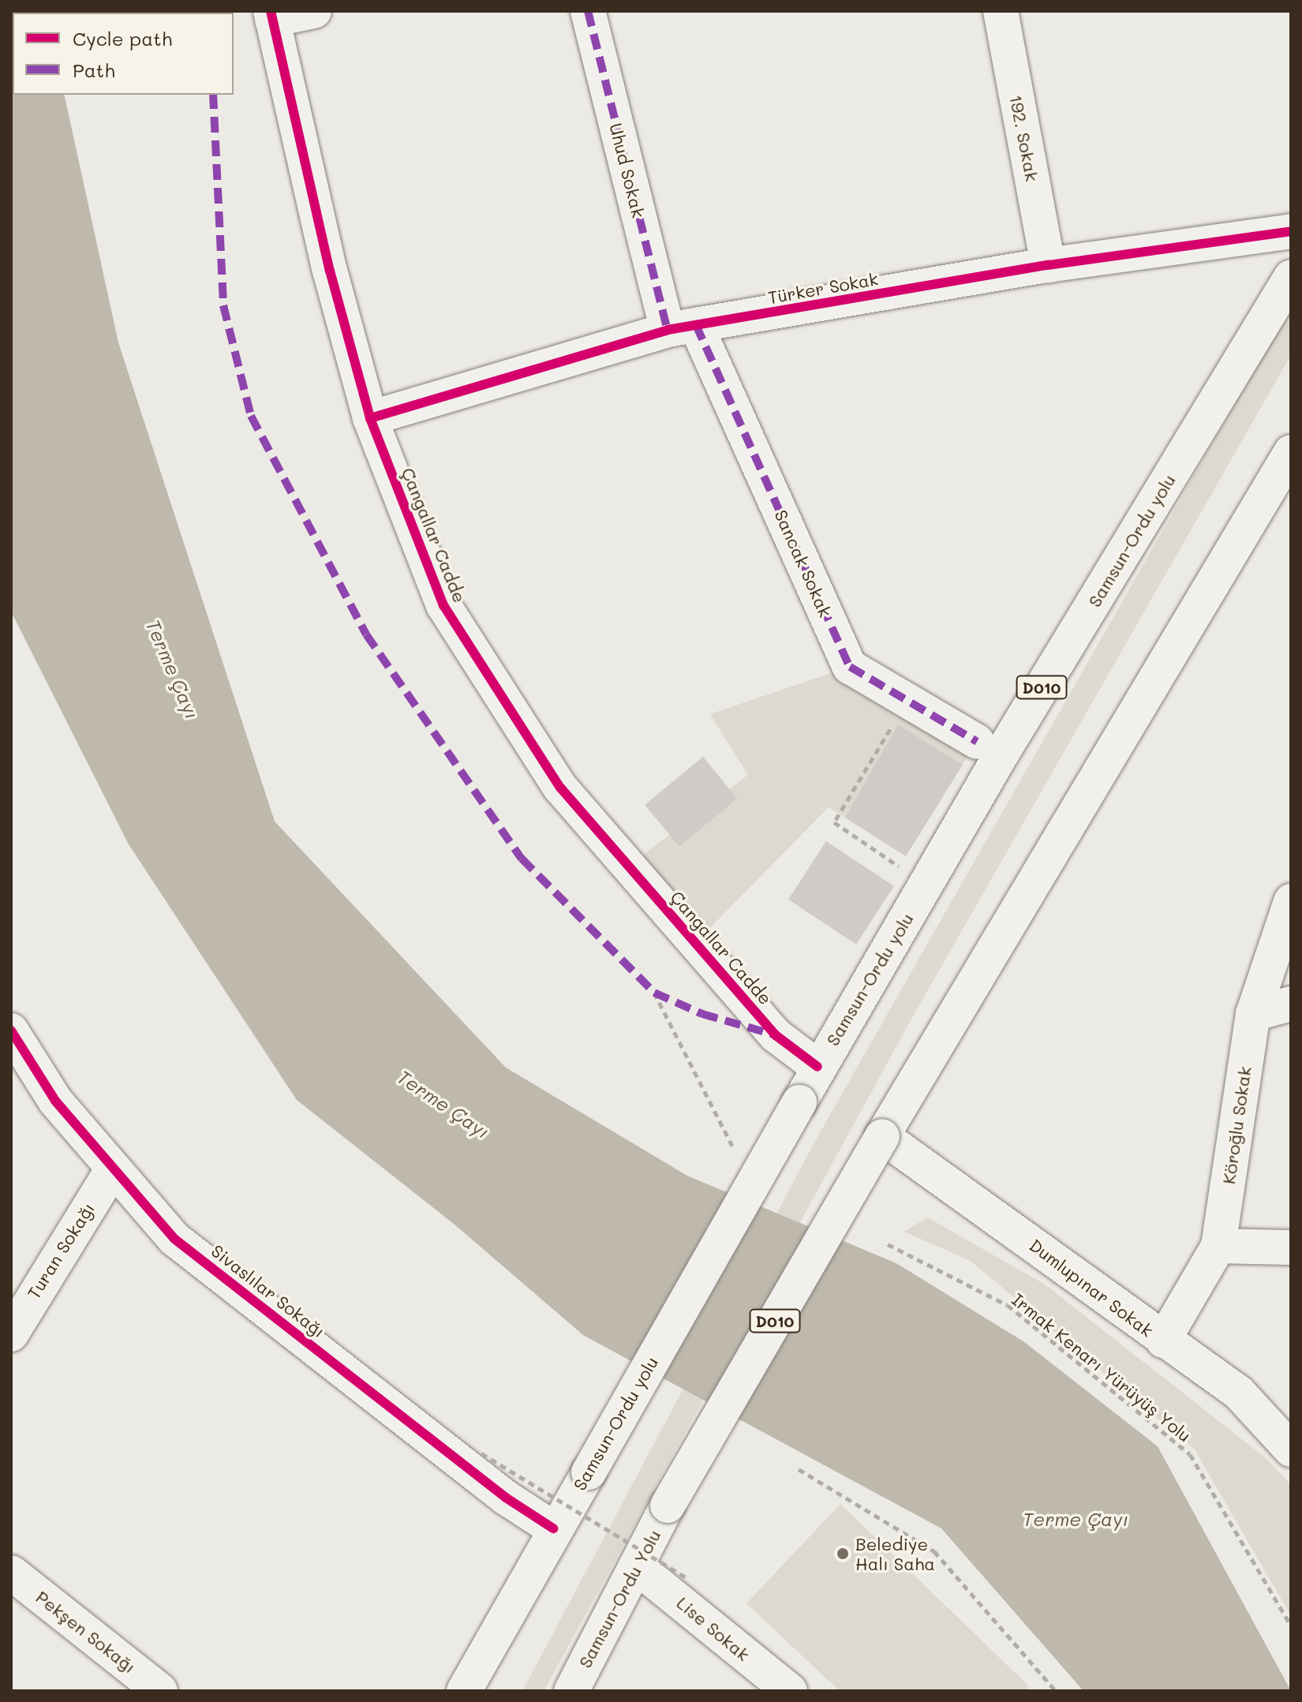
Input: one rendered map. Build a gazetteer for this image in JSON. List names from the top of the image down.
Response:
{
  "streets": {
    "main road": [
      "192. Sokak",
      "Uhud Sokak",
      "Türker Sokak",
      "Çangallar Cadde",
      "Samsun-Ordu yolu",
      "Sancak Sokak",
      "D010",
      "Köroğlu Sokak",
      "Turan Sokağı",
      "Dumlupınar Sokak",
      "Sivaslılar Sokağı",
      "Samsun-Ordu Yolu",
      "Lise Sokak",
      "Pekşen Sokağı"
    ],
    "path": ["Irmak Kenarı Yürüyüş Yolu"]
  },
  "crossings": [
    ["192. Sokak", "Türker Sokak"],
    ["Uhud Sokak", "Türker Sokak"],
    ["Uhud Sokak", "Sancak Sokak"],
    ["Türker Sokak", "Çangallar Cadde"],
    ["Türker Sokak", "Sancak Sokak"],
    ["Çangallar Cadde", "Samsun-Ordu yolu"],
    ["Samsun-Ordu yolu", "Sivaslılar Sokağı"],
    ["D010", "Dumlupınar Sokak"],
    ["D010", "Samsun-Ordu Yolu"],
    ["Köroğlu Sokak", "Dumlupınar Sokak"],
    ["Turan Sokağı", "Sivaslılar Sokağı"],
    ["Dumlupınar Sokak", "Samsun-Ordu Yolu"],
    ["Samsun-Ordu Yolu", "Lise Sokak"]
  ],
  "water": ["Terme Çayı"],
  "places": ["Belediye Halı Saha"],
  "legend": ["Cycle path", "Path"]
}
